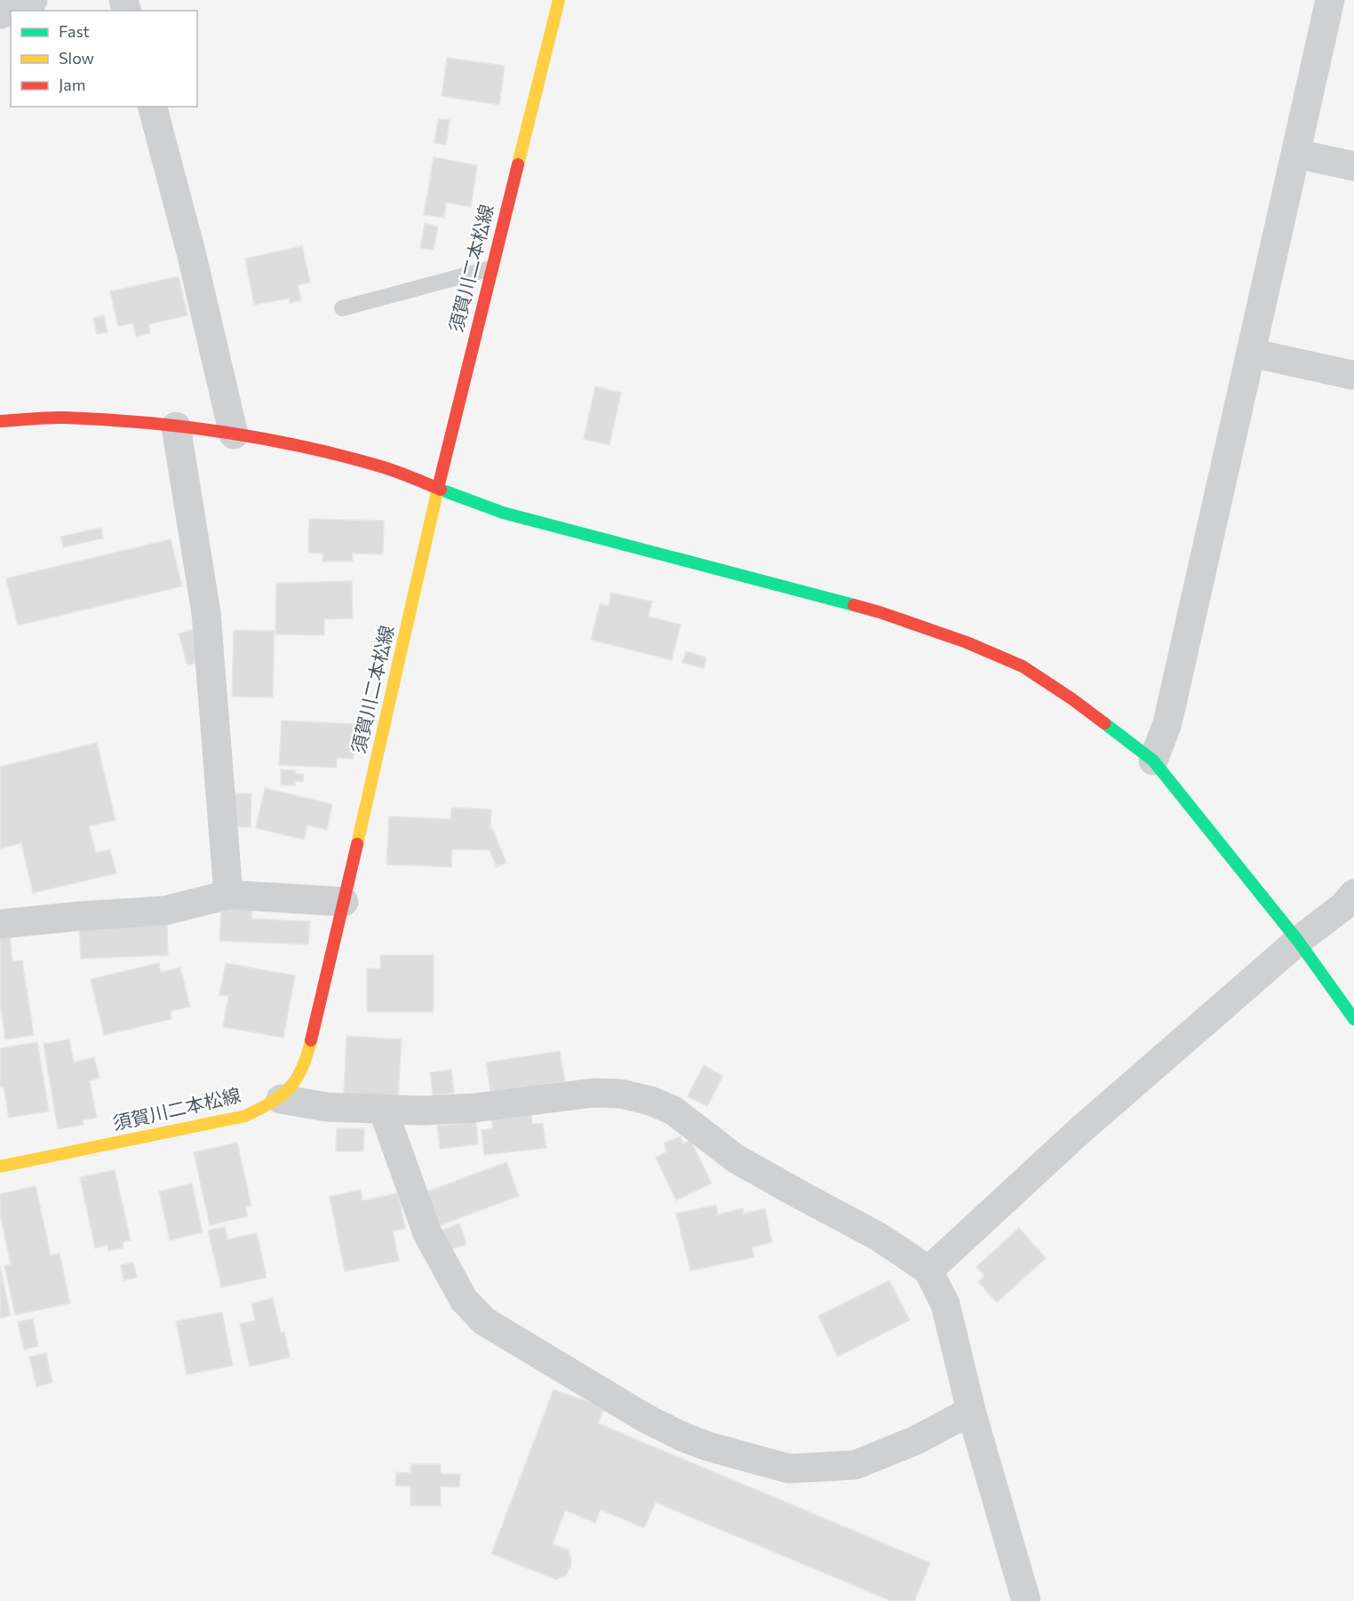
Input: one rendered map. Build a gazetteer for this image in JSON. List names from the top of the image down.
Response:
{
  "streets": {
    "street": ["須賀川二本松線"]
  },
  "legend": ["Fast", "Slow", "Jam"]
}
